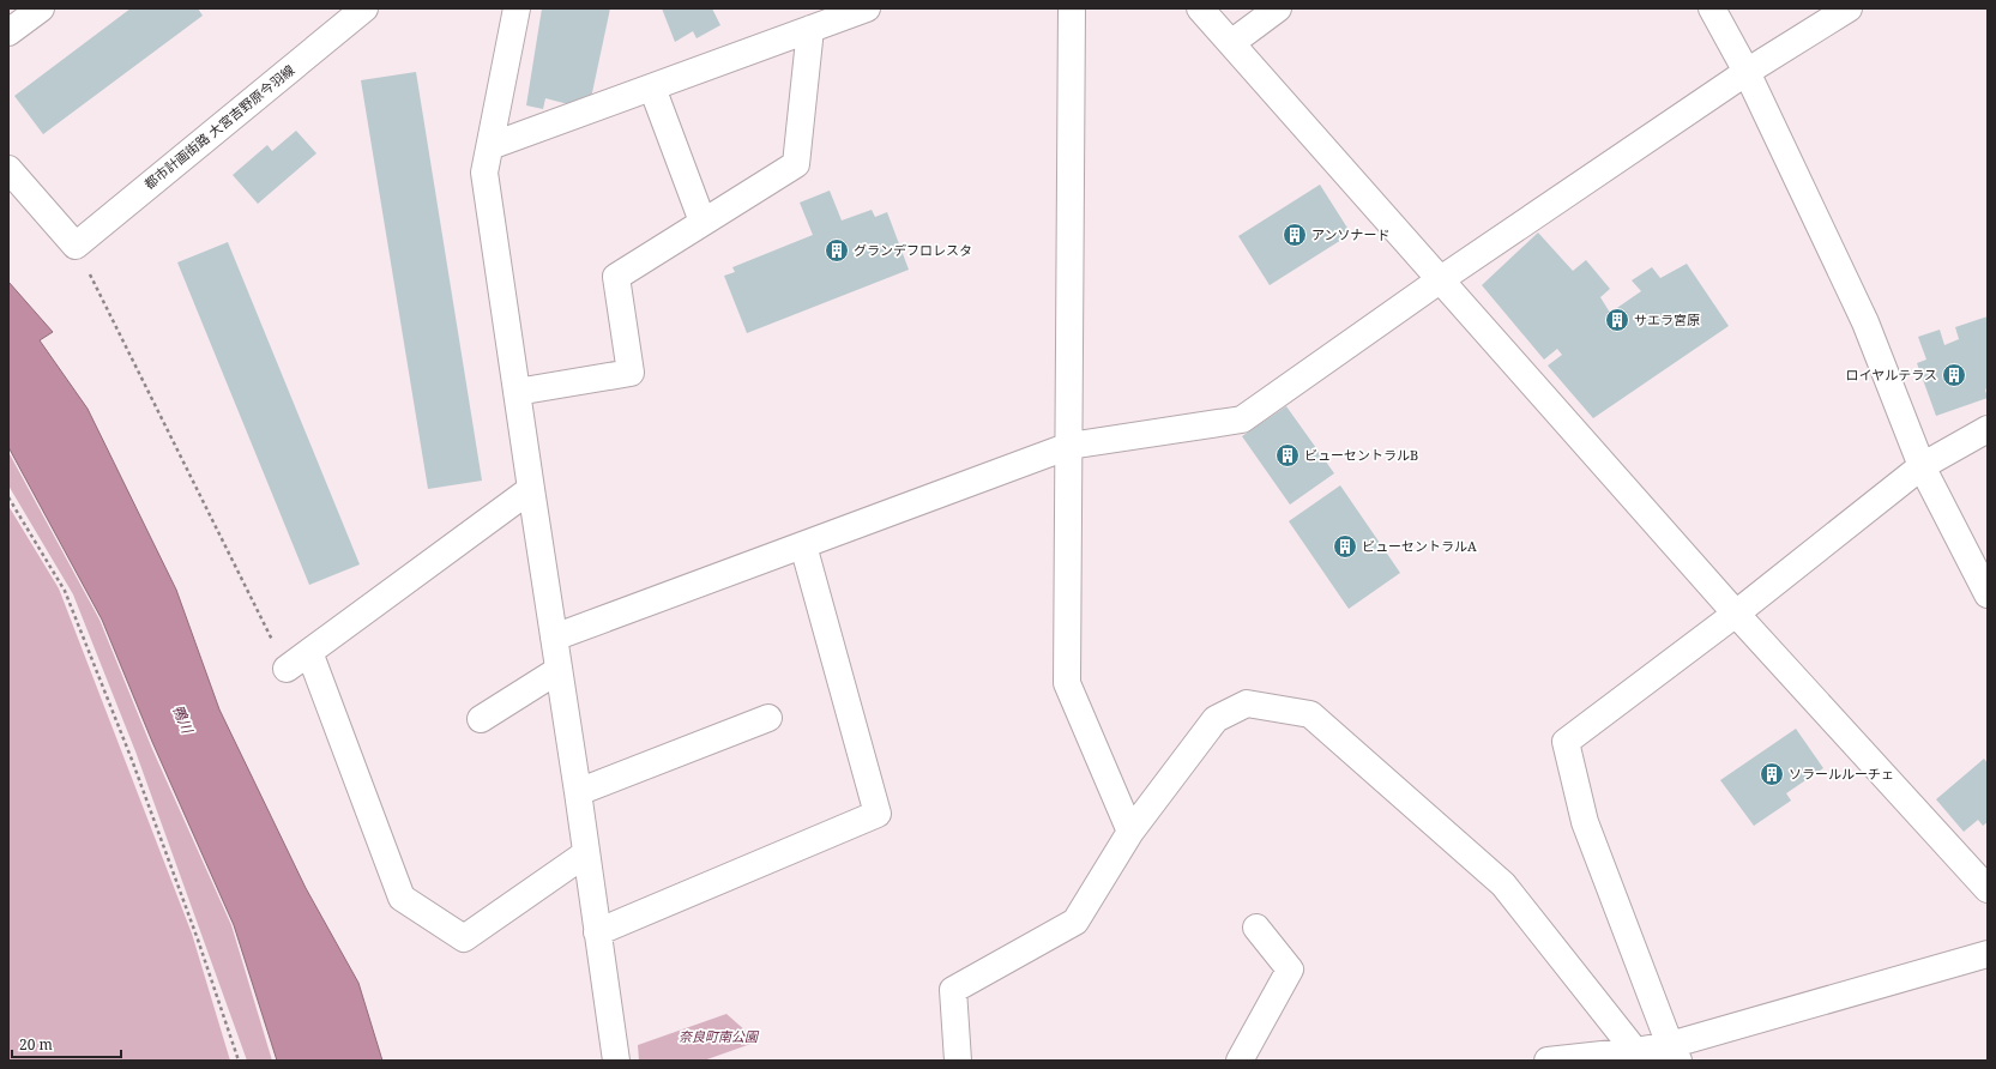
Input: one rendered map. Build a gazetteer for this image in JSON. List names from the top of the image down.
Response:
{
  "streets": {
    "street": ["都市計画街路 大宮吉野原今羽線"]
  },
  "water": ["鴨川"],
  "parks": ["奈良町南公園"],
  "places": {
    "building": [
      "アンソナード",
      "グランデフロレスタ",
      "サエラ宮原",
      "ロイヤルテラス",
      "ビューセントラルB",
      "ビューセントラルA",
      "ソラールルーチェ"
    ]
  },
  "scale_bar": "20 m"
}
